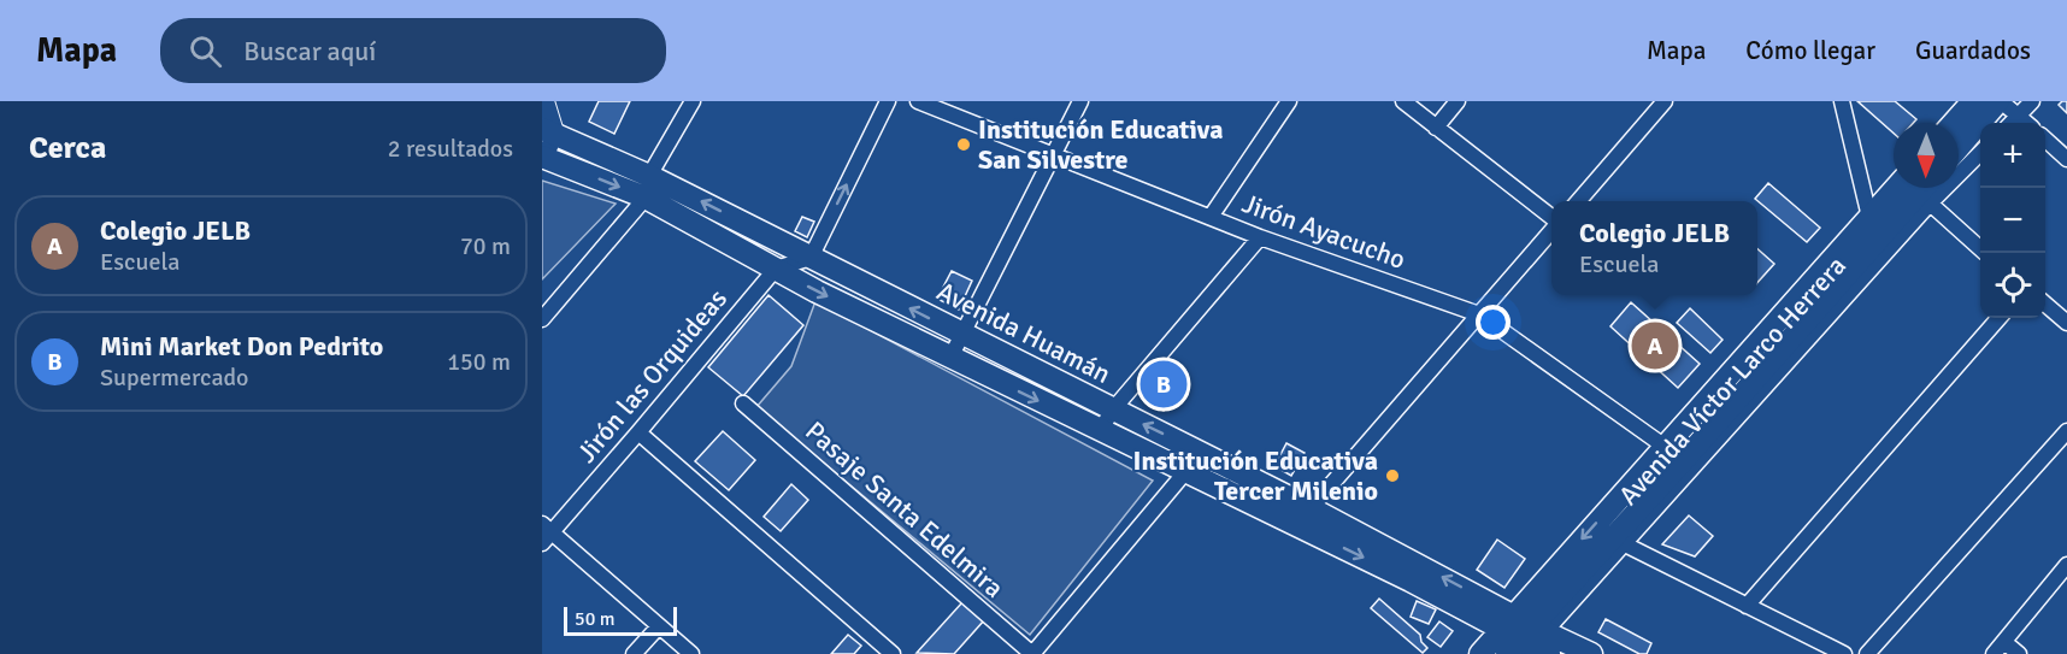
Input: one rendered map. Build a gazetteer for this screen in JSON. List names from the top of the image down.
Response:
{
  "streets": {
    "main road": ["Avenida Huamán", "Avenida Víctor Larco Herrera"],
    "street": ["Jirón Ayacucho", "Jirón las Orquideas", "Pasaje Santa Edelmira"]
  },
  "crossings": [
    ["Jirón Ayacucho", "Avenida Víctor Larco Herrera"],
    ["Avenida Huamán", "Jirón las Orquideas"],
    ["Avenida Huamán", "Avenida Víctor Larco Herrera"]
  ],
  "places": ["Institución Educativa San Silvestre", "Institución Educativa Tercer Milenio"],
  "scale_bar": "50 m",
  "north": "bottom",
  "page": {
    "header": "Mapa",
    "search": "Buscar aquí",
    "nav": ["Mapa", "Cómo llegar", "Guardados"],
    "heading": ["Cerca", "2 resultados"],
    "map_buttons": ["+", "−"],
    "list": [
      {
        "mark": "A",
        "name": "Colegio JELB",
        "note": "Escuela",
        "value": "70 m"
      },
      {
        "mark": "B",
        "name": "Mini Market Don Pedrito",
        "note": "Supermercado",
        "value": "150 m"
      }
    ],
    "popup": ["Colegio JELB", "Escuela"],
    "pins": ["A", "B"],
    "scale": "50 m"
  }
}
